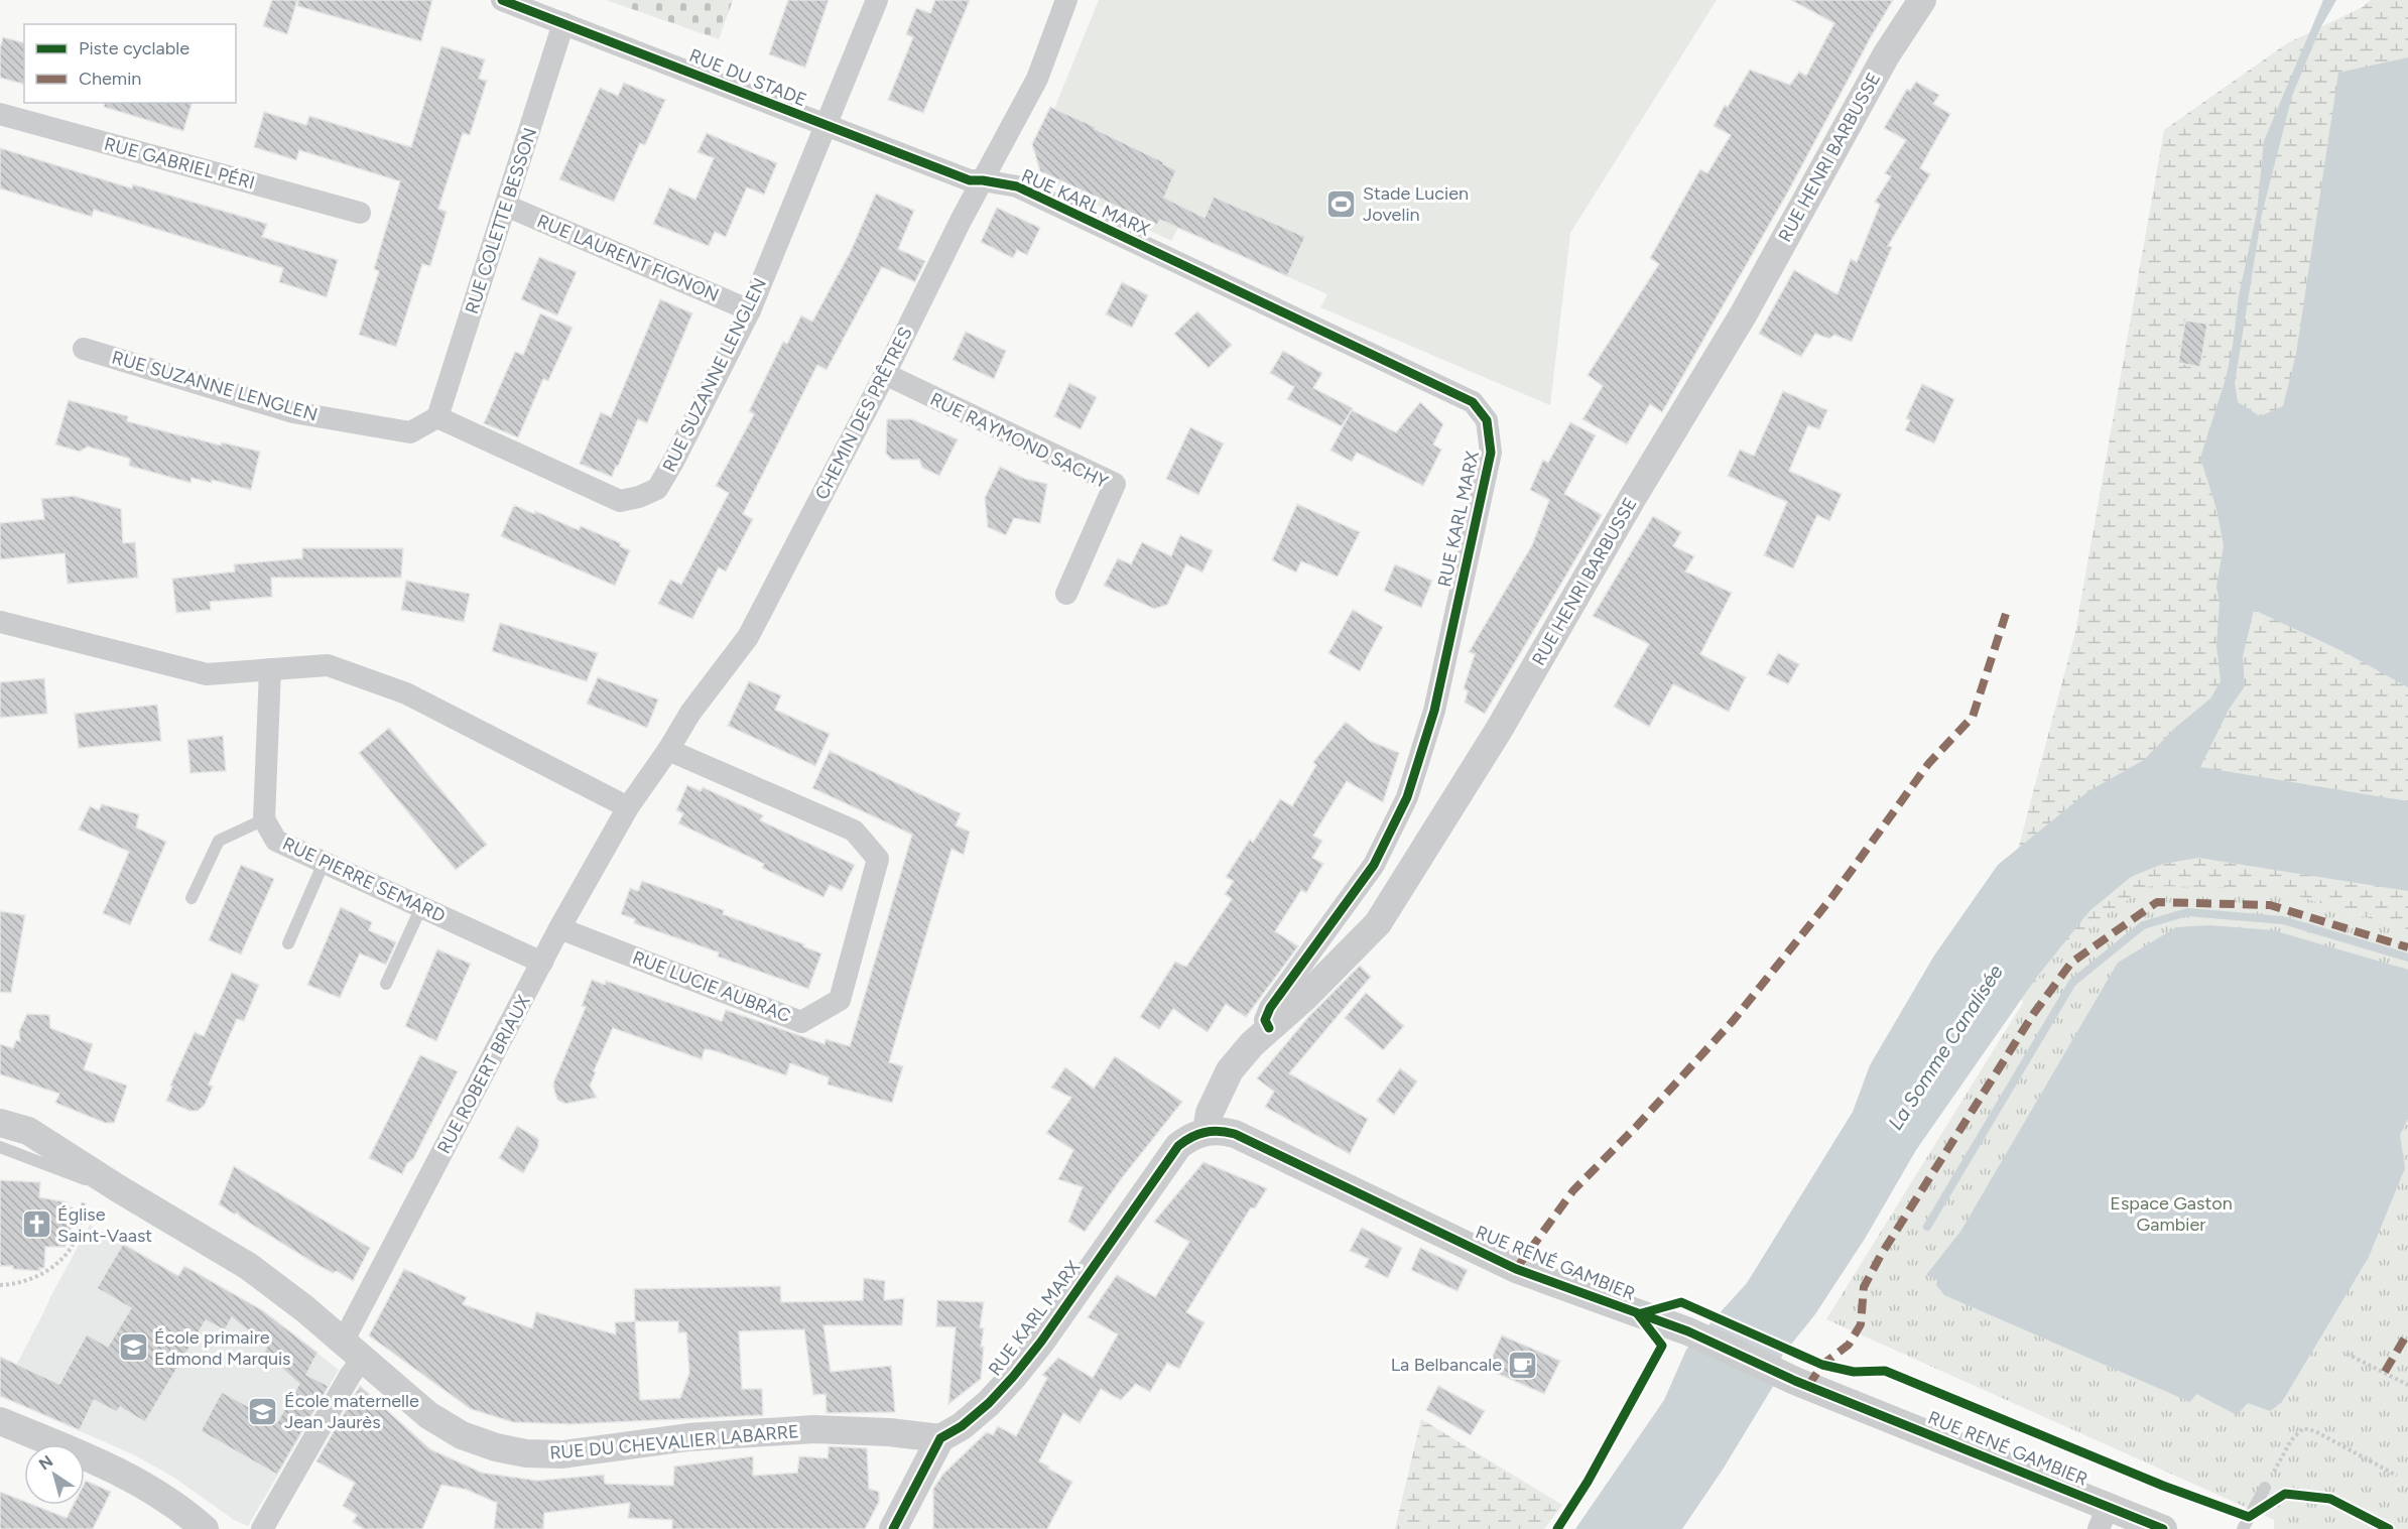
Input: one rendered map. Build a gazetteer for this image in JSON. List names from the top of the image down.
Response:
{
  "streets": {
    "street": [
      "RUE DU STADE",
      "RUE HENRI BARBUSSE",
      "RUE GABRIEL PÉRI",
      "RUE KARL MARX",
      "RUE COLETTE BESSON",
      "RUE LAURENT FIGNON",
      "RUE SUZANNE LENGLEN",
      "CHEMIN DES PRÊTRES",
      "RUE RAYMOND SACHY",
      "RUE PIERRE SEMARD",
      "RUE LUCIE AUBRAC",
      "RUE ROBERT BRIAUX",
      "RUE RENÉ GAMBIER",
      "RUE DU CHEVALIER LABARRE"
    ]
  },
  "crossings": [
    ["RUE DU STADE", "RUE KARL MARX"],
    ["RUE DU STADE", "RUE COLETTE BESSON"],
    ["RUE DU STADE", "RUE SUZANNE LENGLEN"],
    ["RUE DU STADE", "CHEMIN DES PRÊTRES"],
    ["RUE HENRI BARBUSSE", "RUE KARL MARX"],
    ["RUE HENRI BARBUSSE", "RUE RENÉ GAMBIER"],
    ["RUE KARL MARX", "CHEMIN DES PRÊTRES"],
    ["RUE KARL MARX", "RUE RENÉ GAMBIER"],
    ["RUE KARL MARX", "RUE DU CHEVALIER LABARRE"],
    ["RUE COLETTE BESSON", "RUE LAURENT FIGNON"],
    ["RUE COLETTE BESSON", "RUE SUZANNE LENGLEN"],
    ["RUE LAURENT FIGNON", "RUE SUZANNE LENGLEN"],
    ["CHEMIN DES PRÊTRES", "RUE RAYMOND SACHY"],
    ["CHEMIN DES PRÊTRES", "RUE LUCIE AUBRAC"],
    ["CHEMIN DES PRÊTRES", "RUE ROBERT BRIAUX"],
    ["RUE PIERRE SEMARD", "RUE ROBERT BRIAUX"],
    ["RUE LUCIE AUBRAC", "RUE ROBERT BRIAUX"],
    ["RUE ROBERT BRIAUX", "RUE DU CHEVALIER LABARRE"]
  ],
  "water": ["La Somme Canalisée"],
  "parks": ["Espace Gaston Gambier"],
  "places": {
    "sports": ["Stade Lucien Jovelin"],
    "church": ["Église Saint-Vaast"],
    "school or university": ["École primaire Edmond Marquis", "École maternelle Jean Jaurès"],
    "cafe": ["La Belbancale"]
  },
  "legend": ["Piste cyclable", "Chemin"],
  "north": "top left"
}
